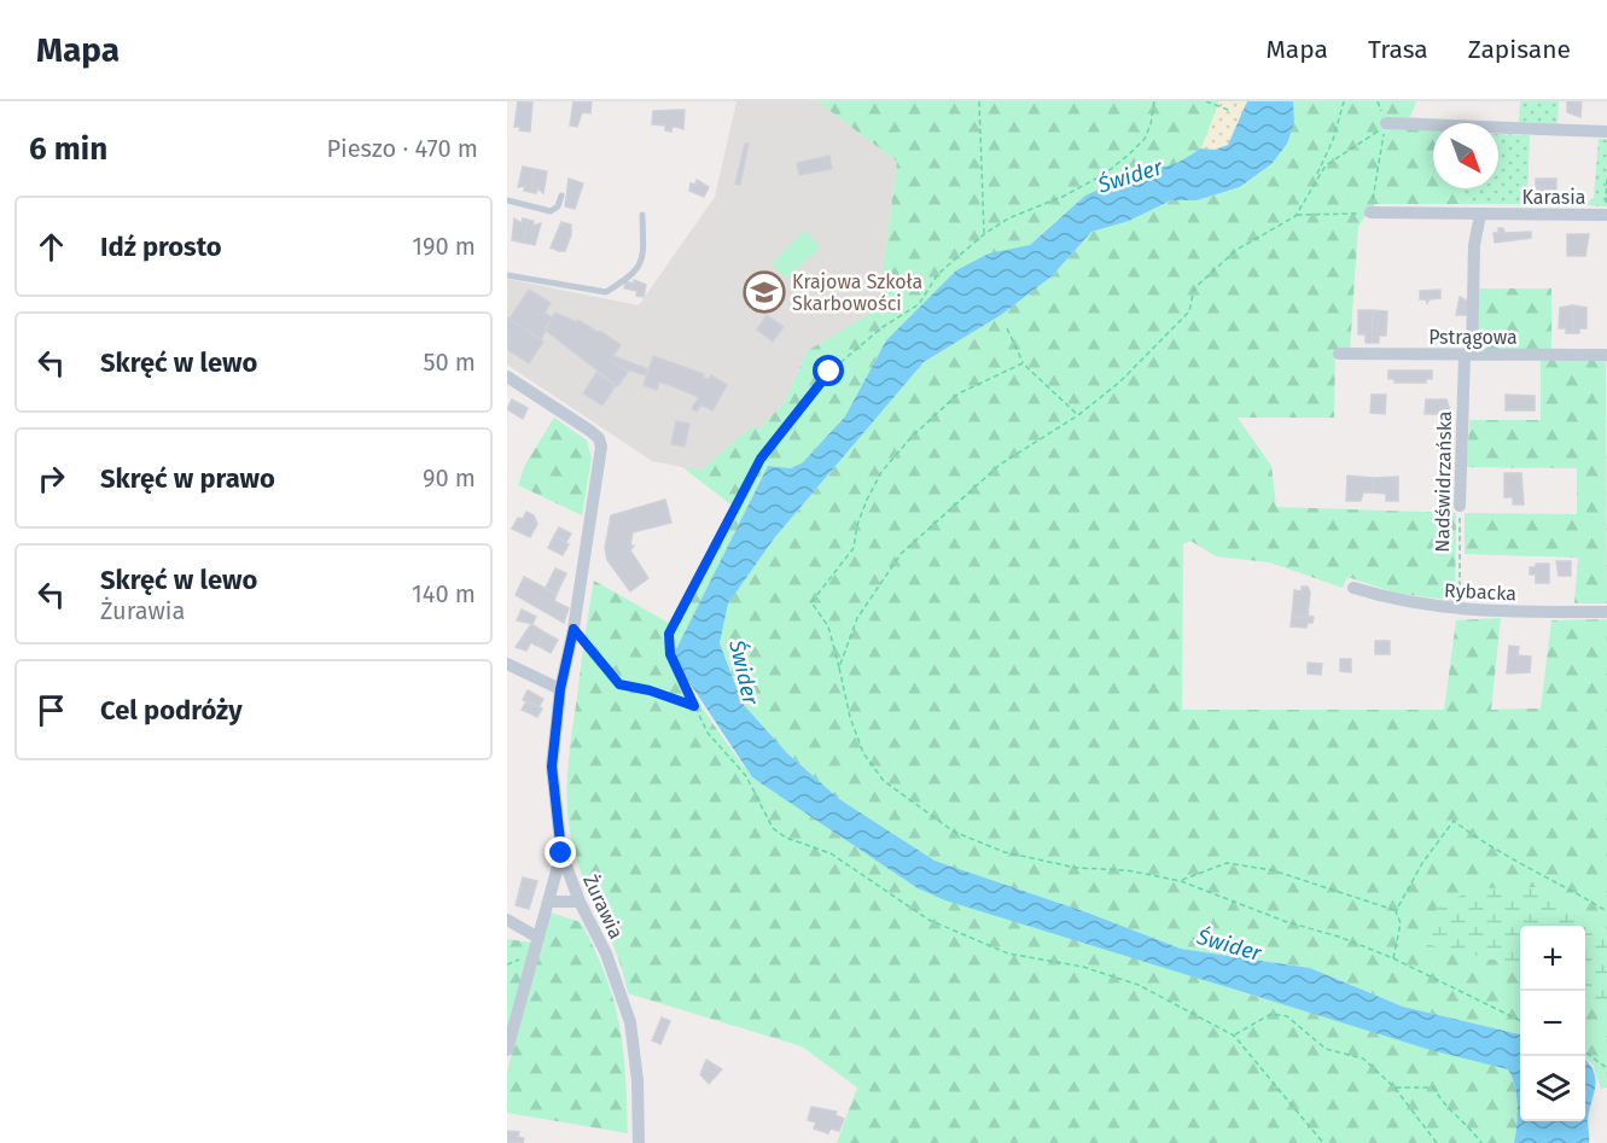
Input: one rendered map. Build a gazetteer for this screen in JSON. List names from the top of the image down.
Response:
{
  "streets": {
    "street": [
      "Karasia",
      "Pstrągowa",
      "Nadświdrzańska",
      "Rybacka",
      "Żurawia"
    ]
  },
  "crossings": [
    ["Karasia", "Nadświdrzańska"],
    ["Pstrągowa", "Nadświdrzańska"],
    ["Nadświdrzańska", "Rybacka"]
  ],
  "water": ["Świder"],
  "places": {
    "school or university": ["Krajowa Szkoła Skarbowości"]
  },
  "north": "bottom right",
  "page": {
    "header": "Mapa",
    "nav": ["Mapa", "Trasa", "Zapisane"],
    "heading": ["6 min", "Pieszo · 470 m"],
    "list": [
      ["Idź prosto", "190 m"],
      ["Skręć w lewo", "50 m"],
      ["Skręć w prawo", "90 m"],
      ["Skręć w lewo", "Żurawia", "140 m"],
      "Cel podróży"
    ],
    "map_buttons": ["+", "−"]
  }
}
